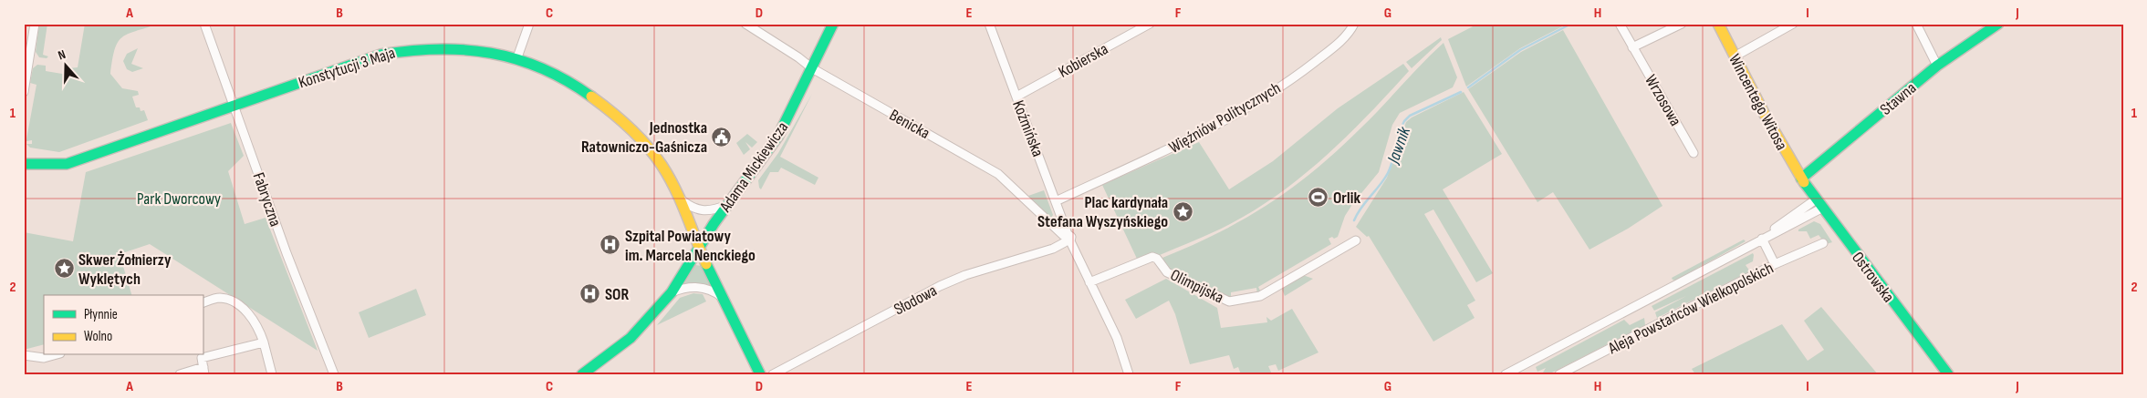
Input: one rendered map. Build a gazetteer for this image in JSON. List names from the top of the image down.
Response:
{
  "streets": {
    "street": [
      "Kobierska",
      "Konstytucji 3 Maja",
      "Stawna",
      "Wrzosowa",
      "Wincentego Witosa",
      "Więźniów Politycznych",
      "Benicka",
      "Koźmińska",
      "Adama Mickiewicza",
      "Fabryczna",
      "Ostrowska",
      "Olimpijska",
      "Słodowa",
      "Aleja Powstańców Wielkopolskich"
    ]
  },
  "crossings": [
    ["Kobierska", "Koźmińska"],
    ["Konstytucji 3 Maja", "Adama Mickiewicza"],
    ["Konstytucji 3 Maja", "Fabryczna"],
    ["Stawna", "Wincentego Witosa"],
    ["Stawna", "Ostrowska"],
    ["Wincentego Witosa", "Ostrowska"],
    ["Więźniów Politycznych", "Koźmińska"],
    ["Benicka", "Koźmińska"],
    ["Benicka", "Adama Mickiewicza"],
    ["Benicka", "Słodowa"],
    ["Koźmińska", "Olimpijska"],
    ["Koźmińska", "Słodowa"],
    ["Ostrowska", "Aleja Powstańców Wielkopolskich"]
  ],
  "water": ["Jawnik"],
  "parks": ["Park Dworcowy"],
  "places": {
    "public building": ["Jednostka Ratowniczo-Gaśnicza"],
    "sports": ["Orlik"],
    "place": ["Plac kardynała Stefana Wyszyńskiego", "Skwer Żołnierzy Wyklętych"],
    "hospital": ["Szpital Powiatowy im. Marcela Nenckiego", "SOR"]
  },
  "legend": ["Płynnie", "Wolno"],
  "north": "top",
  "grid": {
    "columns": [
      "A",
      "B",
      "C",
      "D",
      "E",
      "F",
      "G",
      "H",
      "I",
      "J"
    ],
    "rows": ["1", "2"]
  }
}
